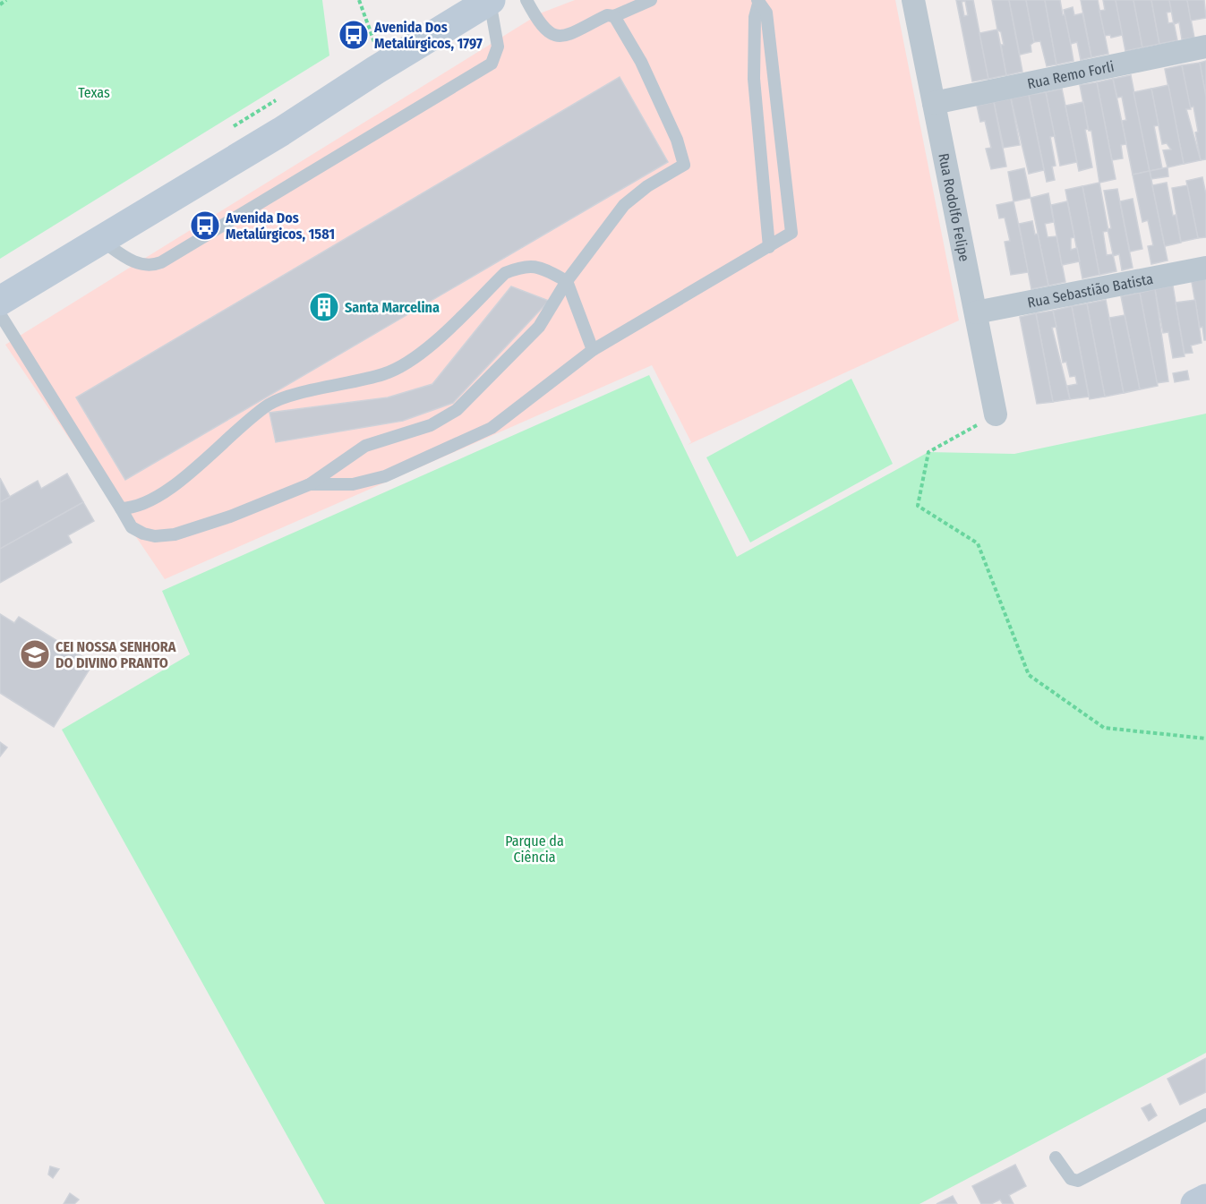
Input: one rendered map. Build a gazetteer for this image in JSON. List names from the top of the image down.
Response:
{
  "streets": {
    "street": ["Rua Remo Forli", "Rua Rodolfo Felipe", "Rua Sebastião Batista"]
  },
  "crossings": [
    ["Rua Remo Forli", "Rua Rodolfo Felipe"],
    ["Rua Rodolfo Felipe", "Rua Sebastião Batista"]
  ],
  "parks": ["Texas", "Parque da Ciência"],
  "places": {
    "bus stop": ["Avenida Dos Metalúrgicos, 1797", "Avenida Dos Metalúrgicos, 1581"],
    "building": ["Santa Marcelina"],
    "school or university": ["CEI NOSSA SENHORA DO DIVINO PRANTO"]
  }
}
